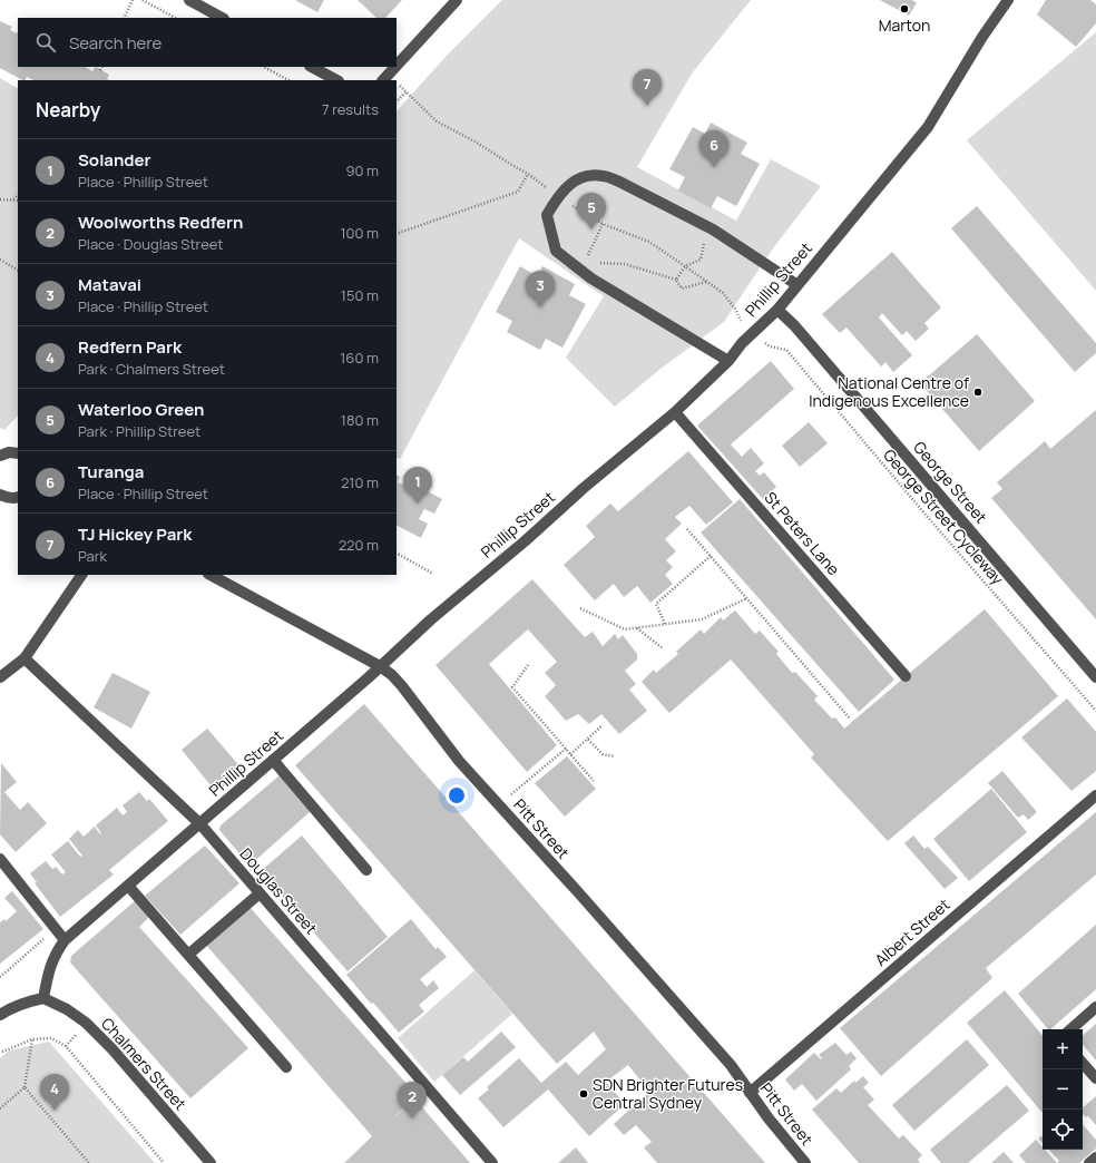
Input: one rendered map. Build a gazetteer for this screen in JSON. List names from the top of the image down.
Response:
{
  "streets": {
    "street": [
      "Phillip Street",
      "George Street",
      "St Peters Lane",
      "Pitt Street",
      "Douglas Street",
      "Albert Street",
      "Chalmers Street"
    ],
    "path": ["George Street Cycleway"]
  },
  "crossings": [
    ["Phillip Street", "George Street"],
    ["Phillip Street", "St Peters Lane"],
    ["Phillip Street", "Pitt Street"],
    ["Phillip Street", "Douglas Street"],
    ["Phillip Street", "Chalmers Street"],
    ["Pitt Street", "Albert Street"]
  ],
  "places": ["Marton", "National Centre of Indigenous Excellence", "SDN Brighter Futures Central Sydney"],
  "page": {
    "search": "Search here",
    "pins": [
      "7",
      "6",
      "5",
      "3",
      "1",
      "4",
      "2"
    ],
    "heading": ["Nearby", "7 results"],
    "list": [
      {
        "mark": "1",
        "name": "Solander",
        "note": "Place · Phillip Street",
        "value": "90 m"
      },
      {
        "mark": "2",
        "name": "Woolworths Redfern",
        "note": "Place · Douglas Street",
        "value": "100 m"
      },
      {
        "mark": "3",
        "name": "Matavai",
        "note": "Place · Phillip Street",
        "value": "150 m"
      },
      {
        "mark": "4",
        "name": "Redfern Park",
        "note": "Park · Chalmers Street",
        "value": "160 m"
      },
      {
        "mark": "5",
        "name": "Waterloo Green",
        "note": "Park · Phillip Street",
        "value": "180 m"
      },
      {
        "mark": "6",
        "name": "Turanga",
        "note": "Place · Phillip Street",
        "value": "210 m"
      },
      {
        "mark": "7",
        "name": "TJ Hickey Park",
        "note": "Park",
        "value": "220 m"
      }
    ],
    "map_buttons": ["+", "−"]
  }
}
